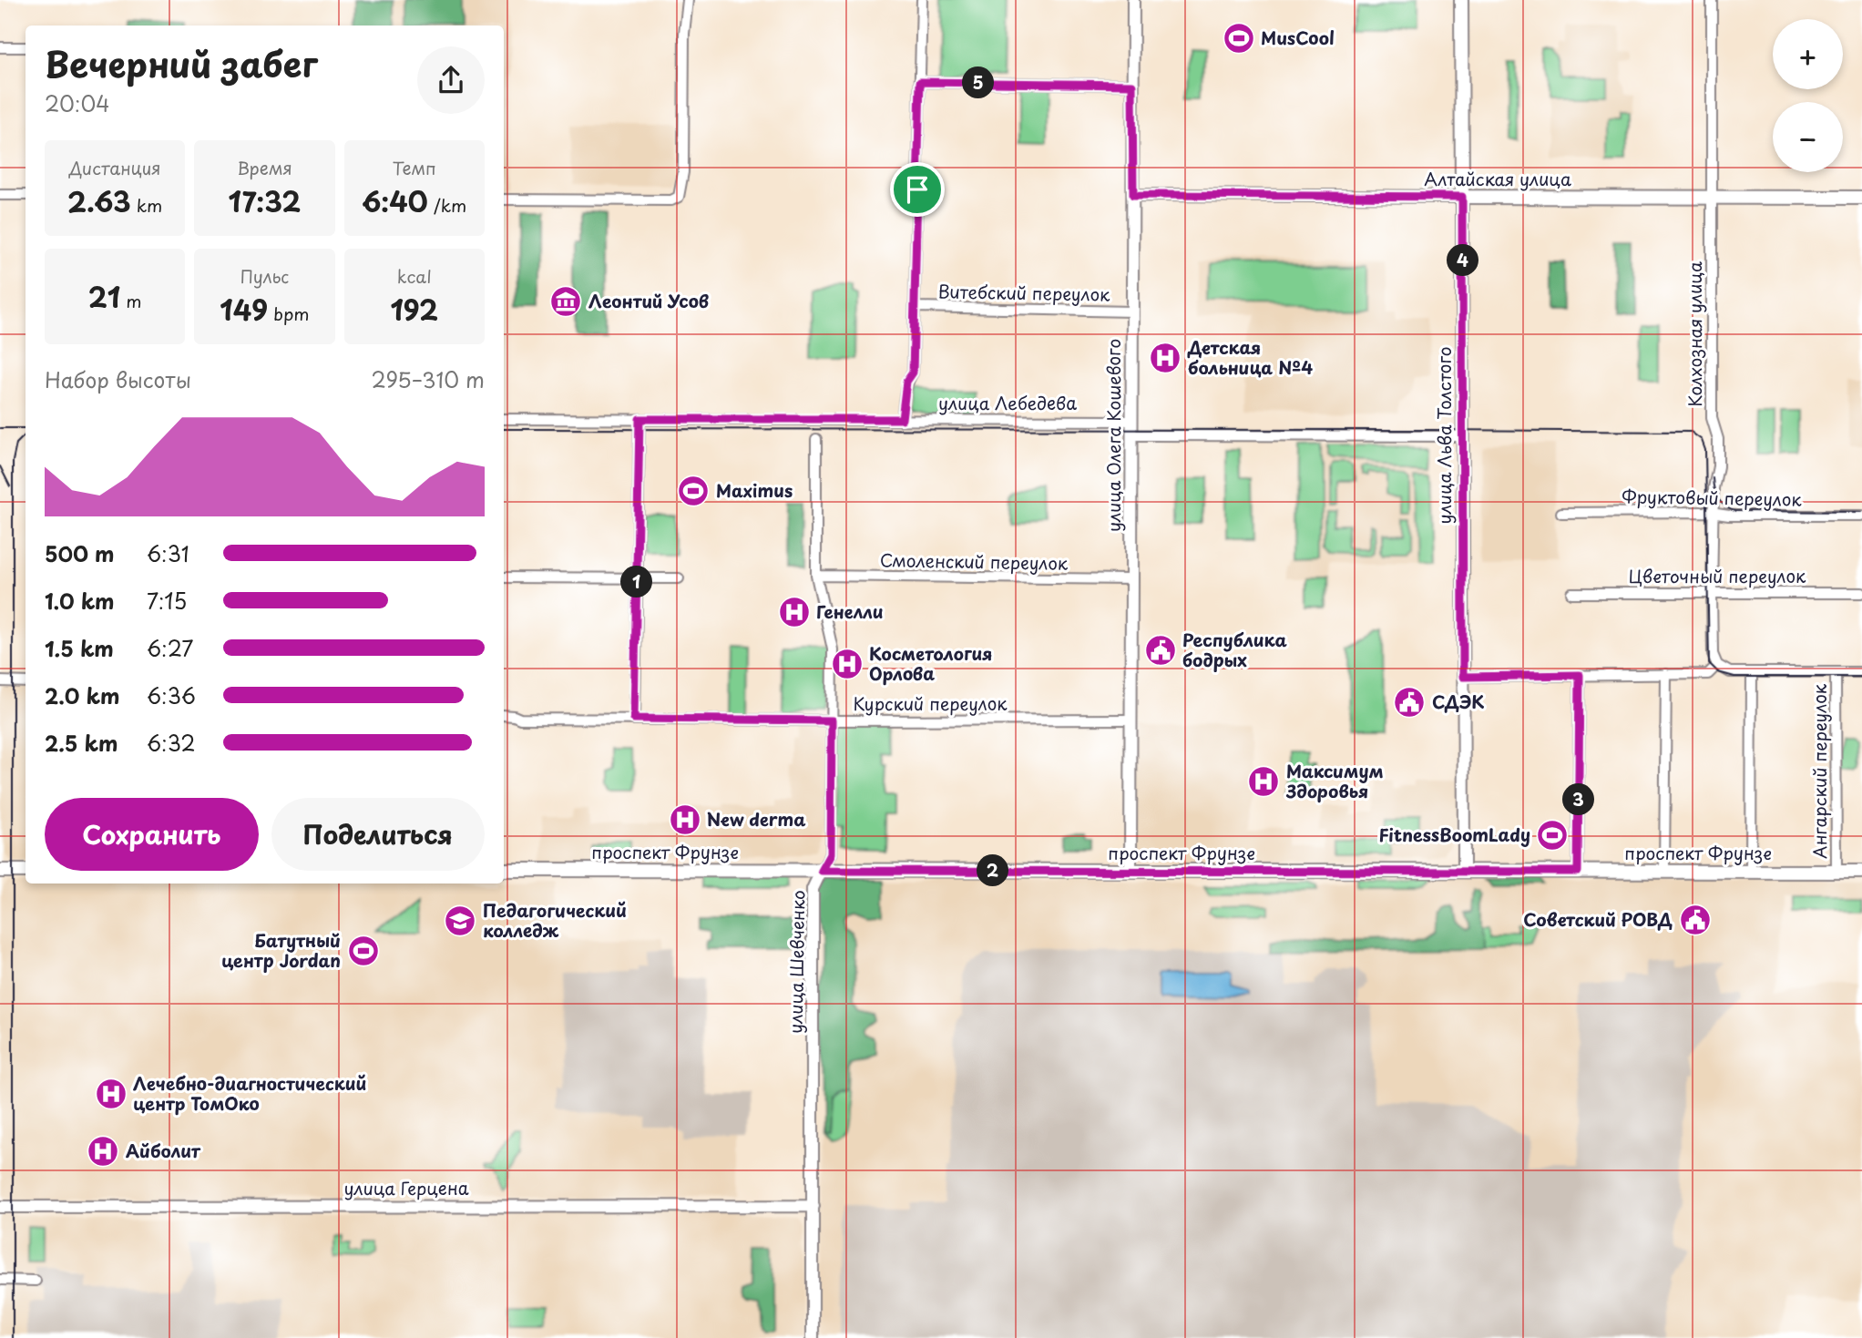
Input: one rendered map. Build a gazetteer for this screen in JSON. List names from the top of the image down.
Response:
{
  "streets": {
    "main road": ["Алтайская улица", "улица Льва Толстого", "проспект Фрунзе"],
    "street": [
      "Витебский переулок",
      "Колхозная улица",
      "улица Лебедева",
      "улица Олега Кошевого",
      "Фруктовый переулок",
      "Смоленский переулок",
      "Цветочный переулок",
      "Курский переулок",
      "Ангарский переулок",
      "улица Шевченко",
      "улица Герцена"
    ]
  },
  "crossings": [
    ["Алтайская улица", "Колхозная улица"],
    ["Алтайская улица", "улица Олега Кошевого"],
    ["Алтайская улица", "улица Льва Толстого"],
    ["Витебский переулок", "улица Олега Кошевого"],
    ["Колхозная улица", "Фруктовый переулок"],
    ["Колхозная улица", "Цветочный переулок"],
    ["улица Лебедева", "улица Олега Кошевого"],
    ["улица Олега Кошевого", "Смоленский переулок"],
    ["улица Олега Кошевого", "Курский переулок"],
    ["улица Олега Кошевого", "проспект Фрунзе"],
    ["улица Льва Толстого", "проспект Фрунзе"],
    ["Смоленский переулок", "улица Шевченко"],
    ["Курский переулок", "улица Шевченко"],
    ["Ангарский переулок", "проспект Фрунзе"],
    ["проспект Фрунзе", "улица Шевченко"],
    ["улица Шевченко", "улица Герцена"]
  ],
  "places": {
    "sports": [
      "MusCool",
      "Maximus",
      "FitnessBoomLady",
      "Батутный центр Jordan"
    ],
    "museum": ["Леонтий Усов"],
    "hospital": [
      "Детская больница №4",
      "Генелли",
      "Косметология Орлова",
      "Максимум Здоровья",
      "New derma",
      "Лечебно-диагностический центр ТомОко",
      "Айболит"
    ],
    "public building": ["Республика бодрых", "СДЭК", "Советский РОВД"],
    "school or university": ["Педагогический колледж"]
  },
  "page": {
    "map_buttons": ["+", "−"],
    "heading": ["Вечерний забег", "20:04"],
    "pins": [
      "5",
      "4",
      "1",
      "3",
      "2"
    ],
    "stats": [
      ["Дистанция", "2.63 km"],
      ["Время", "17:32"],
      ["Темп", "6:40 /km"],
      ["21 m"],
      ["Пульс", "149 bpm"],
      ["kcal", "192"]
    ],
    "chart": ["Набор высоты", "295–310 m"],
    "list": [
      {
        "name": "500 m",
        "note": "6:31"
      },
      {
        "name": "1.0 km",
        "note": "7:15"
      },
      {
        "name": "1.5 km",
        "note": "6:27"
      },
      {
        "name": "2.0 km",
        "note": "6:36"
      },
      {
        "name": "2.5 km",
        "note": "6:32"
      }
    ],
    "buttons": ["Сохранить", "Поделиться"]
  }
}
